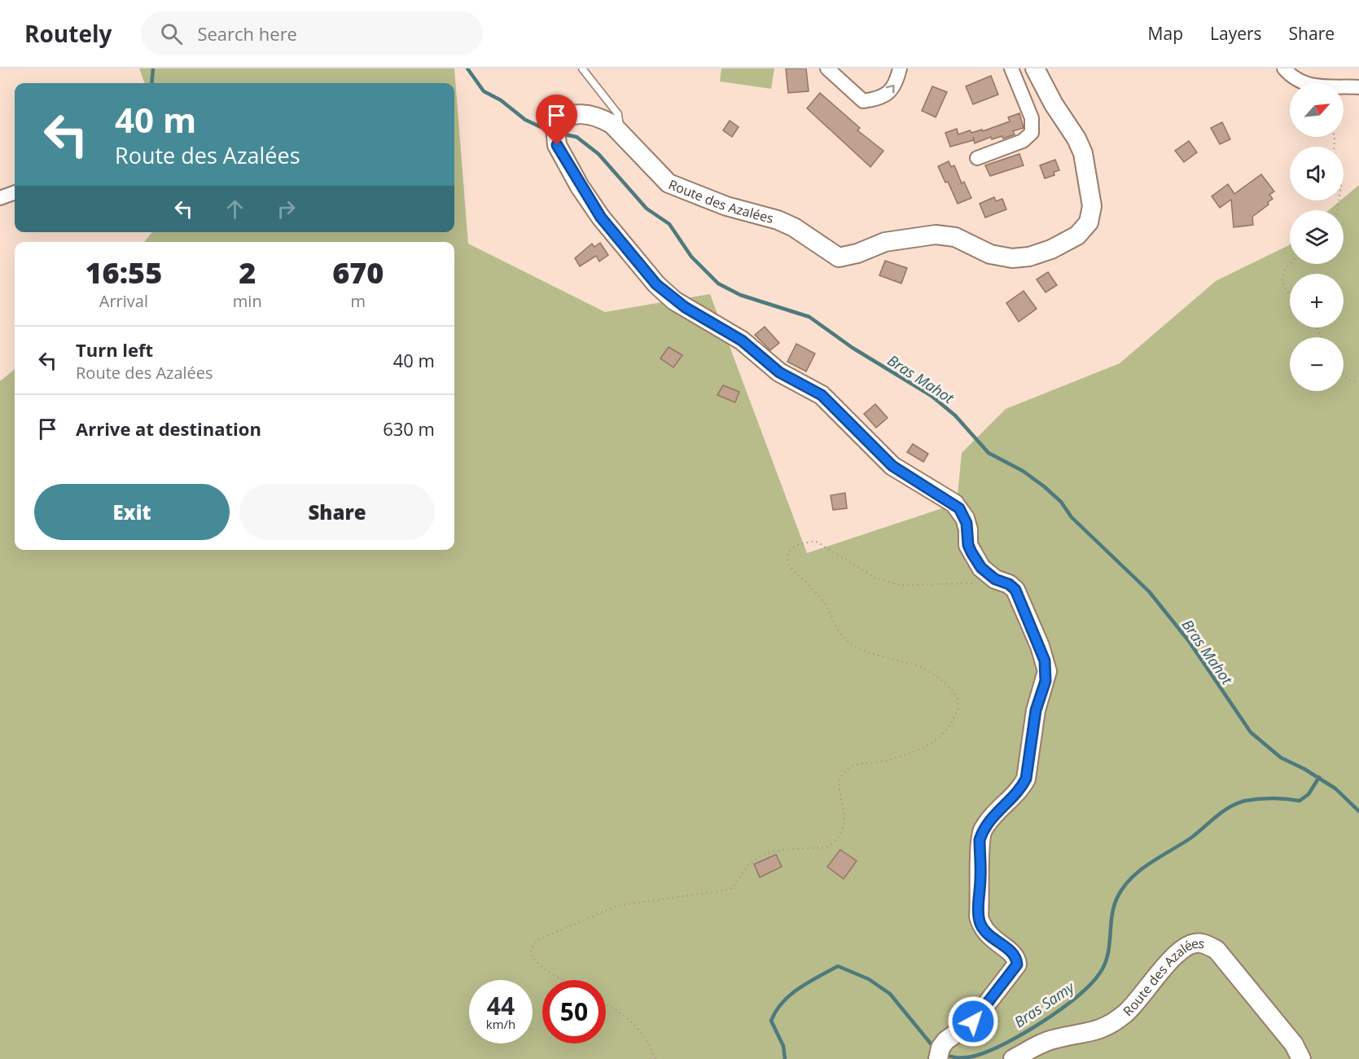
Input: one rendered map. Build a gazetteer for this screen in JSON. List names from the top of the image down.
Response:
{
  "streets": {
    "main road": ["Route des Azalées"]
  },
  "water": ["Bras Mahot", "Bras Samy"],
  "north": "top right",
  "page": {
    "header": "Routely",
    "search": "Search here",
    "nav": ["Map", "Layers", "Share"],
    "map_buttons": ["+", "−"],
    "turn": ["40 m", "Route des Azalées"],
    "eta": [
      "16:55",
      "Arrival",
      "2",
      "min",
      "670",
      "m"
    ],
    "list": [
      {
        "name": "Turn left",
        "note": "Route des Azalées",
        "value": "40 m"
      },
      {
        "name": "Arrive at destination",
        "value": "630 m"
      }
    ],
    "buttons": ["Exit", "Share"],
    "speed": "44 km/h",
    "limit": "50"
  }
}
